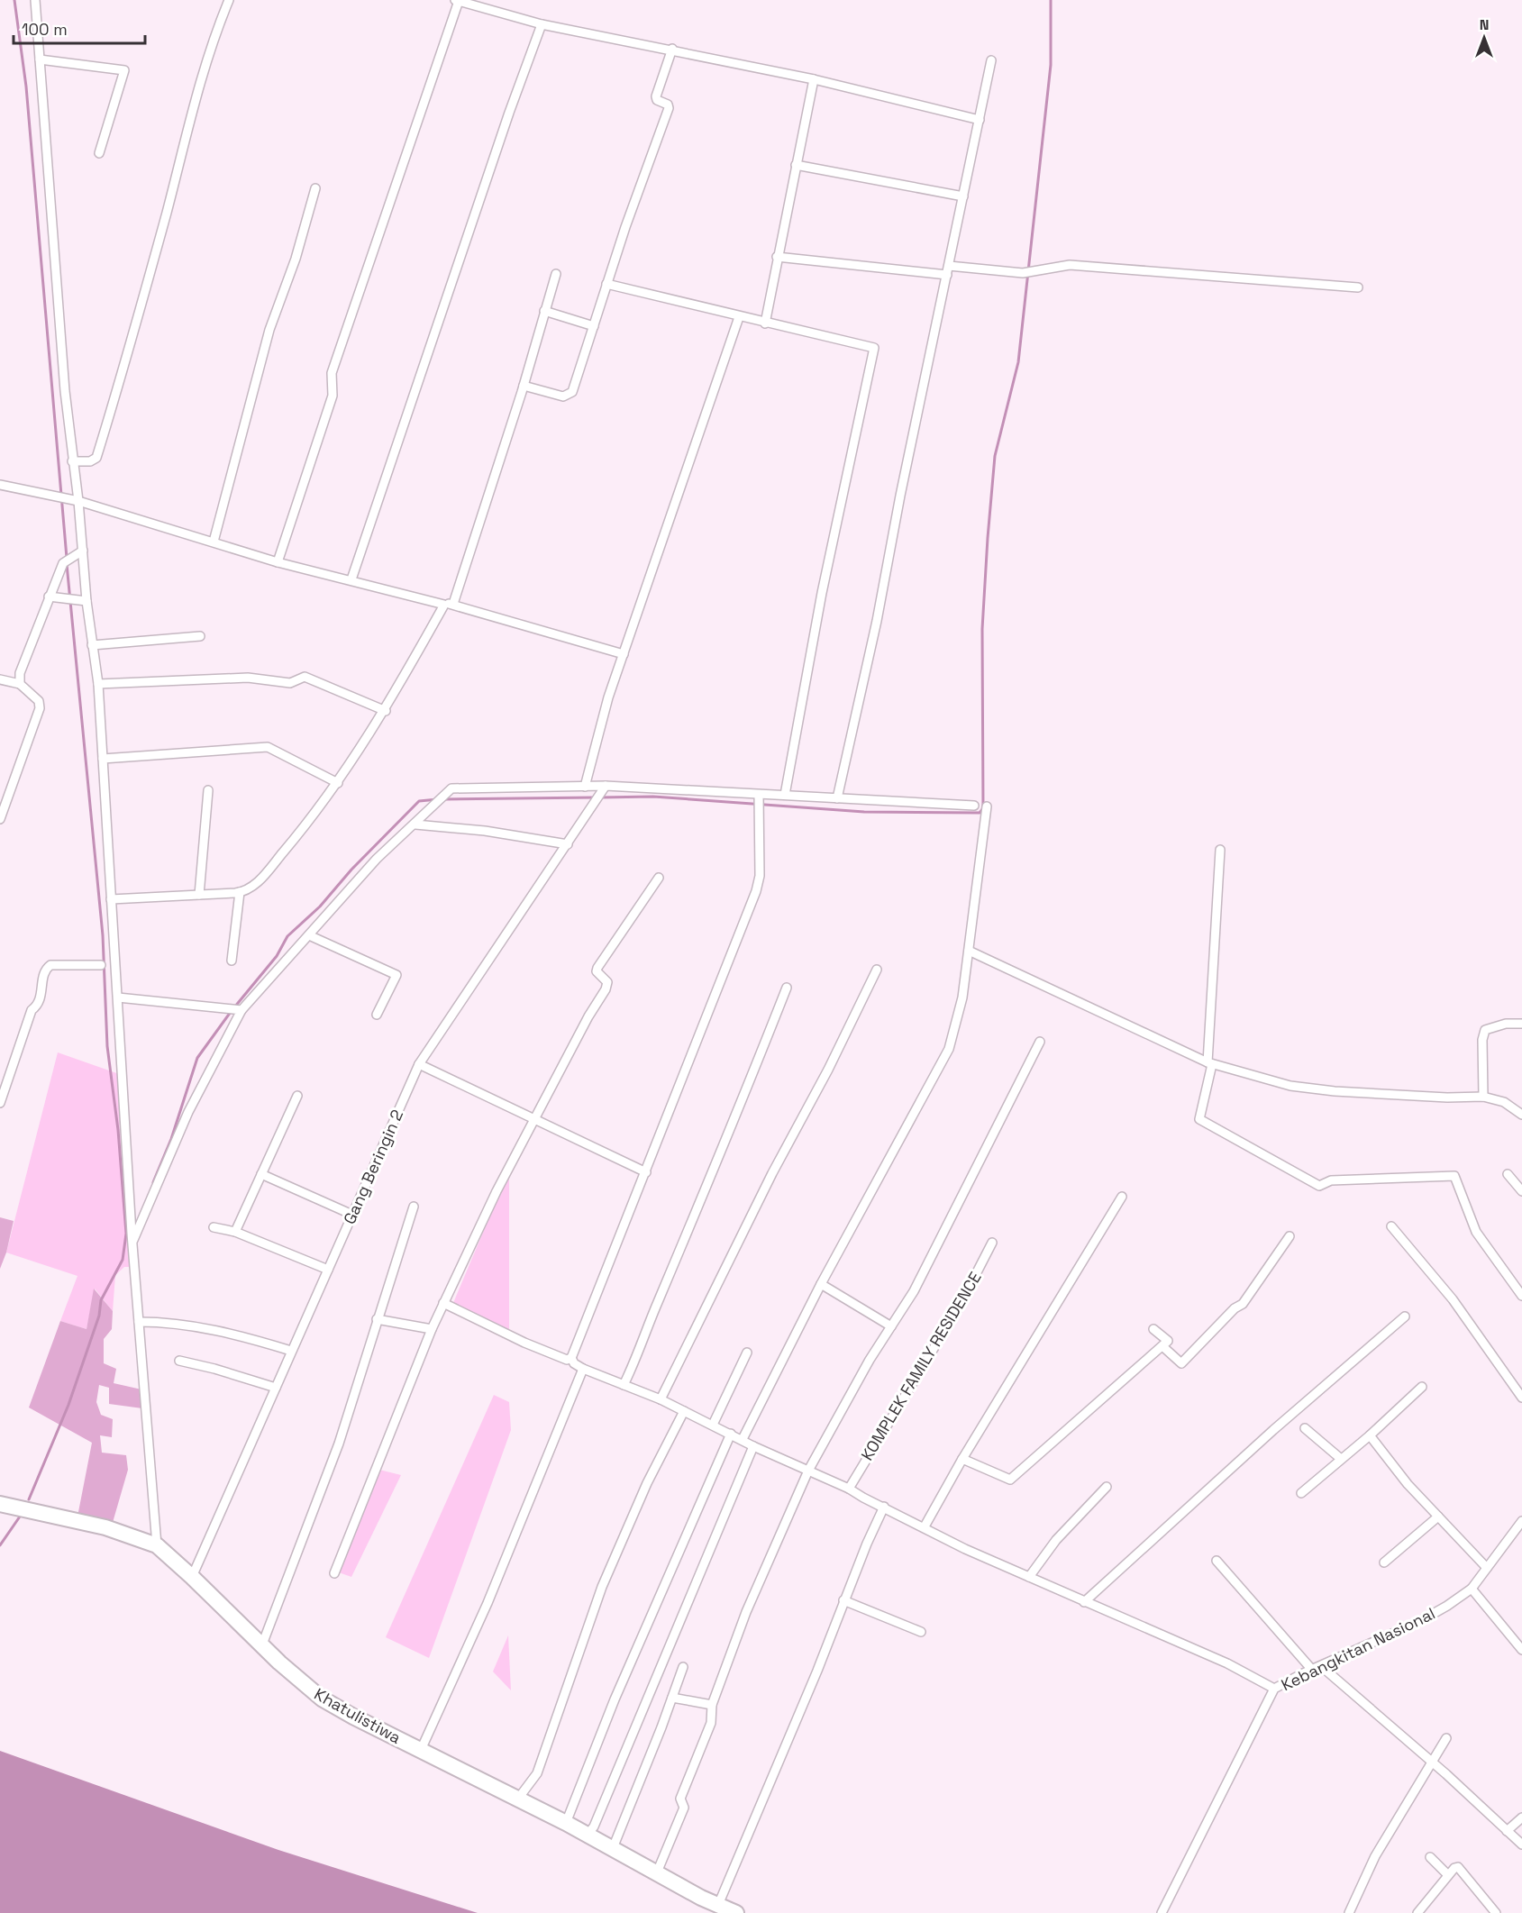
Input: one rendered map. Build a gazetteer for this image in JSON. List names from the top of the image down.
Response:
{
  "streets": {
    "highway": ["Khatulistiwa"],
    "street": ["Gang Beringin 2", "KOMPLEK FAMILY RESIDENCE", "Kebangkitan Nasional"]
  },
  "crossings": [
    ["Gang Beringin 2", "Khatulistiwa"]
  ],
  "scale_bar": "100 m",
  "north": "top"
}
